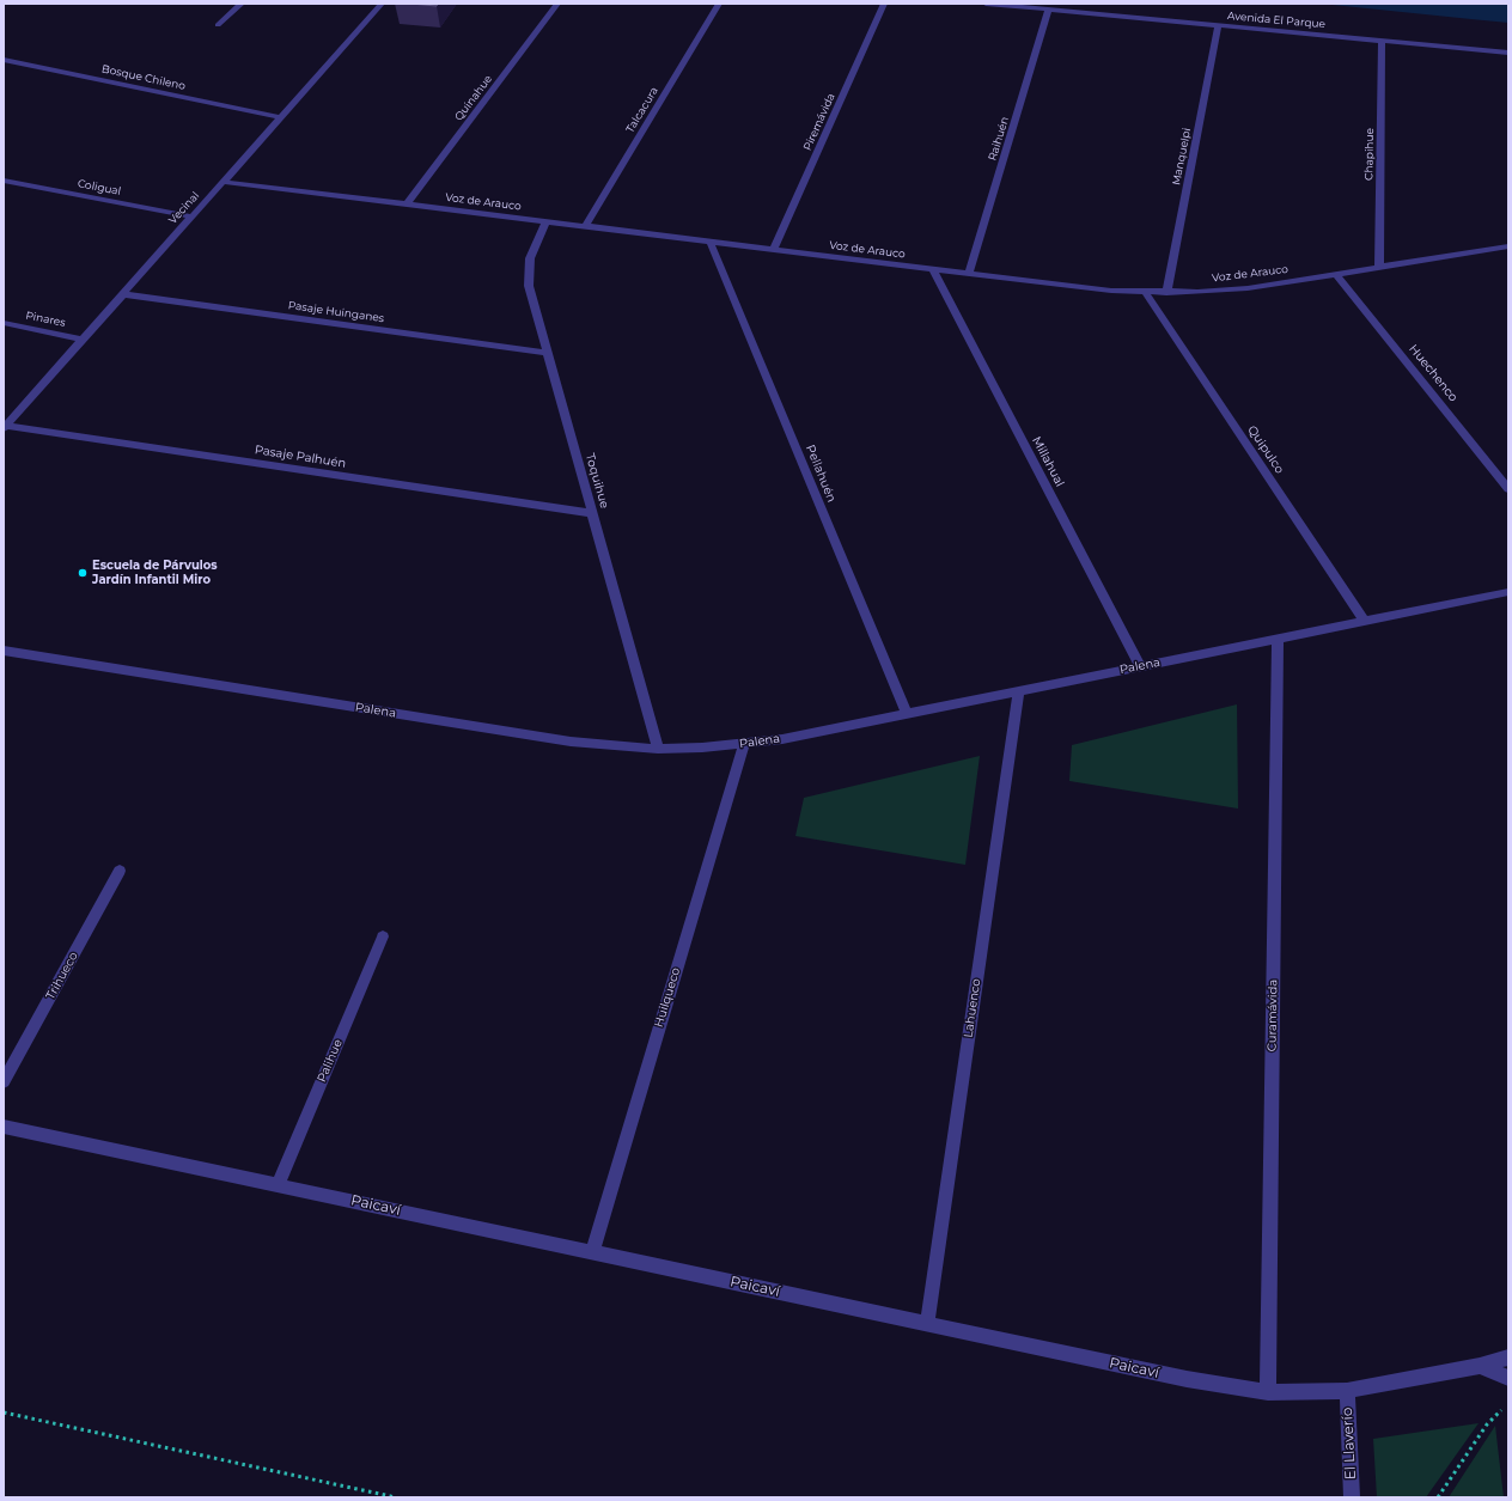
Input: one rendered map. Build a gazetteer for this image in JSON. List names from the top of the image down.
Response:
{
  "streets": {
    "street": [
      "Avenida El Parque",
      "Bosque Chileno",
      "Quinahue",
      "Talcacura",
      "Piremávida",
      "Raihuén",
      "Chapihue",
      "Manquelpi",
      "Coligual",
      "Voz de Arauco",
      "Vecinal",
      "Pasaje Huinganes",
      "Pinares",
      "Huechenco",
      "Quipulco",
      "Pasaje Palhuén",
      "Millahual",
      "Pellahuén",
      "Toquihue",
      "Palena",
      "Trihueco",
      "Huilqueco",
      "Lahuenco",
      "Curamávida",
      "Palihue",
      "Paicaví",
      "El Llaverío"
    ]
  },
  "crossings": [
    ["Avenida El Parque", "Raihuén"],
    ["Avenida El Parque", "Chapihue"],
    ["Avenida El Parque", "Manquelpi"],
    ["Bosque Chileno", "Vecinal"],
    ["Quinahue", "Voz de Arauco"],
    ["Talcacura", "Voz de Arauco"],
    ["Piremávida", "Voz de Arauco"],
    ["Raihuén", "Voz de Arauco"],
    ["Chapihue", "Voz de Arauco"],
    ["Manquelpi", "Voz de Arauco"],
    ["Coligual", "Vecinal"],
    ["Voz de Arauco", "Vecinal"],
    ["Voz de Arauco", "Huechenco"],
    ["Voz de Arauco", "Quipulco"],
    ["Voz de Arauco", "Millahual"],
    ["Voz de Arauco", "Pellahuén"],
    ["Voz de Arauco", "Toquihue"],
    ["Vecinal", "Pasaje Huinganes"],
    ["Vecinal", "Pinares"],
    ["Vecinal", "Pasaje Palhuén"],
    ["Pasaje Huinganes", "Toquihue"],
    ["Quipulco", "Palena"],
    ["Pasaje Palhuén", "Toquihue"],
    ["Millahual", "Palena"],
    ["Pellahuén", "Palena"],
    ["Toquihue", "Palena"],
    ["Palena", "Huilqueco"],
    ["Palena", "Lahuenco"],
    ["Palena", "Curamávida"],
    ["Huilqueco", "Paicaví"],
    ["Lahuenco", "Paicaví"],
    ["Curamávida", "Paicaví"],
    ["Palihue", "Paicaví"],
    ["Paicaví", "El Llaverío"]
  ],
  "places": ["Escuela de Párvulos Jardín Infantil Miro"]
}
